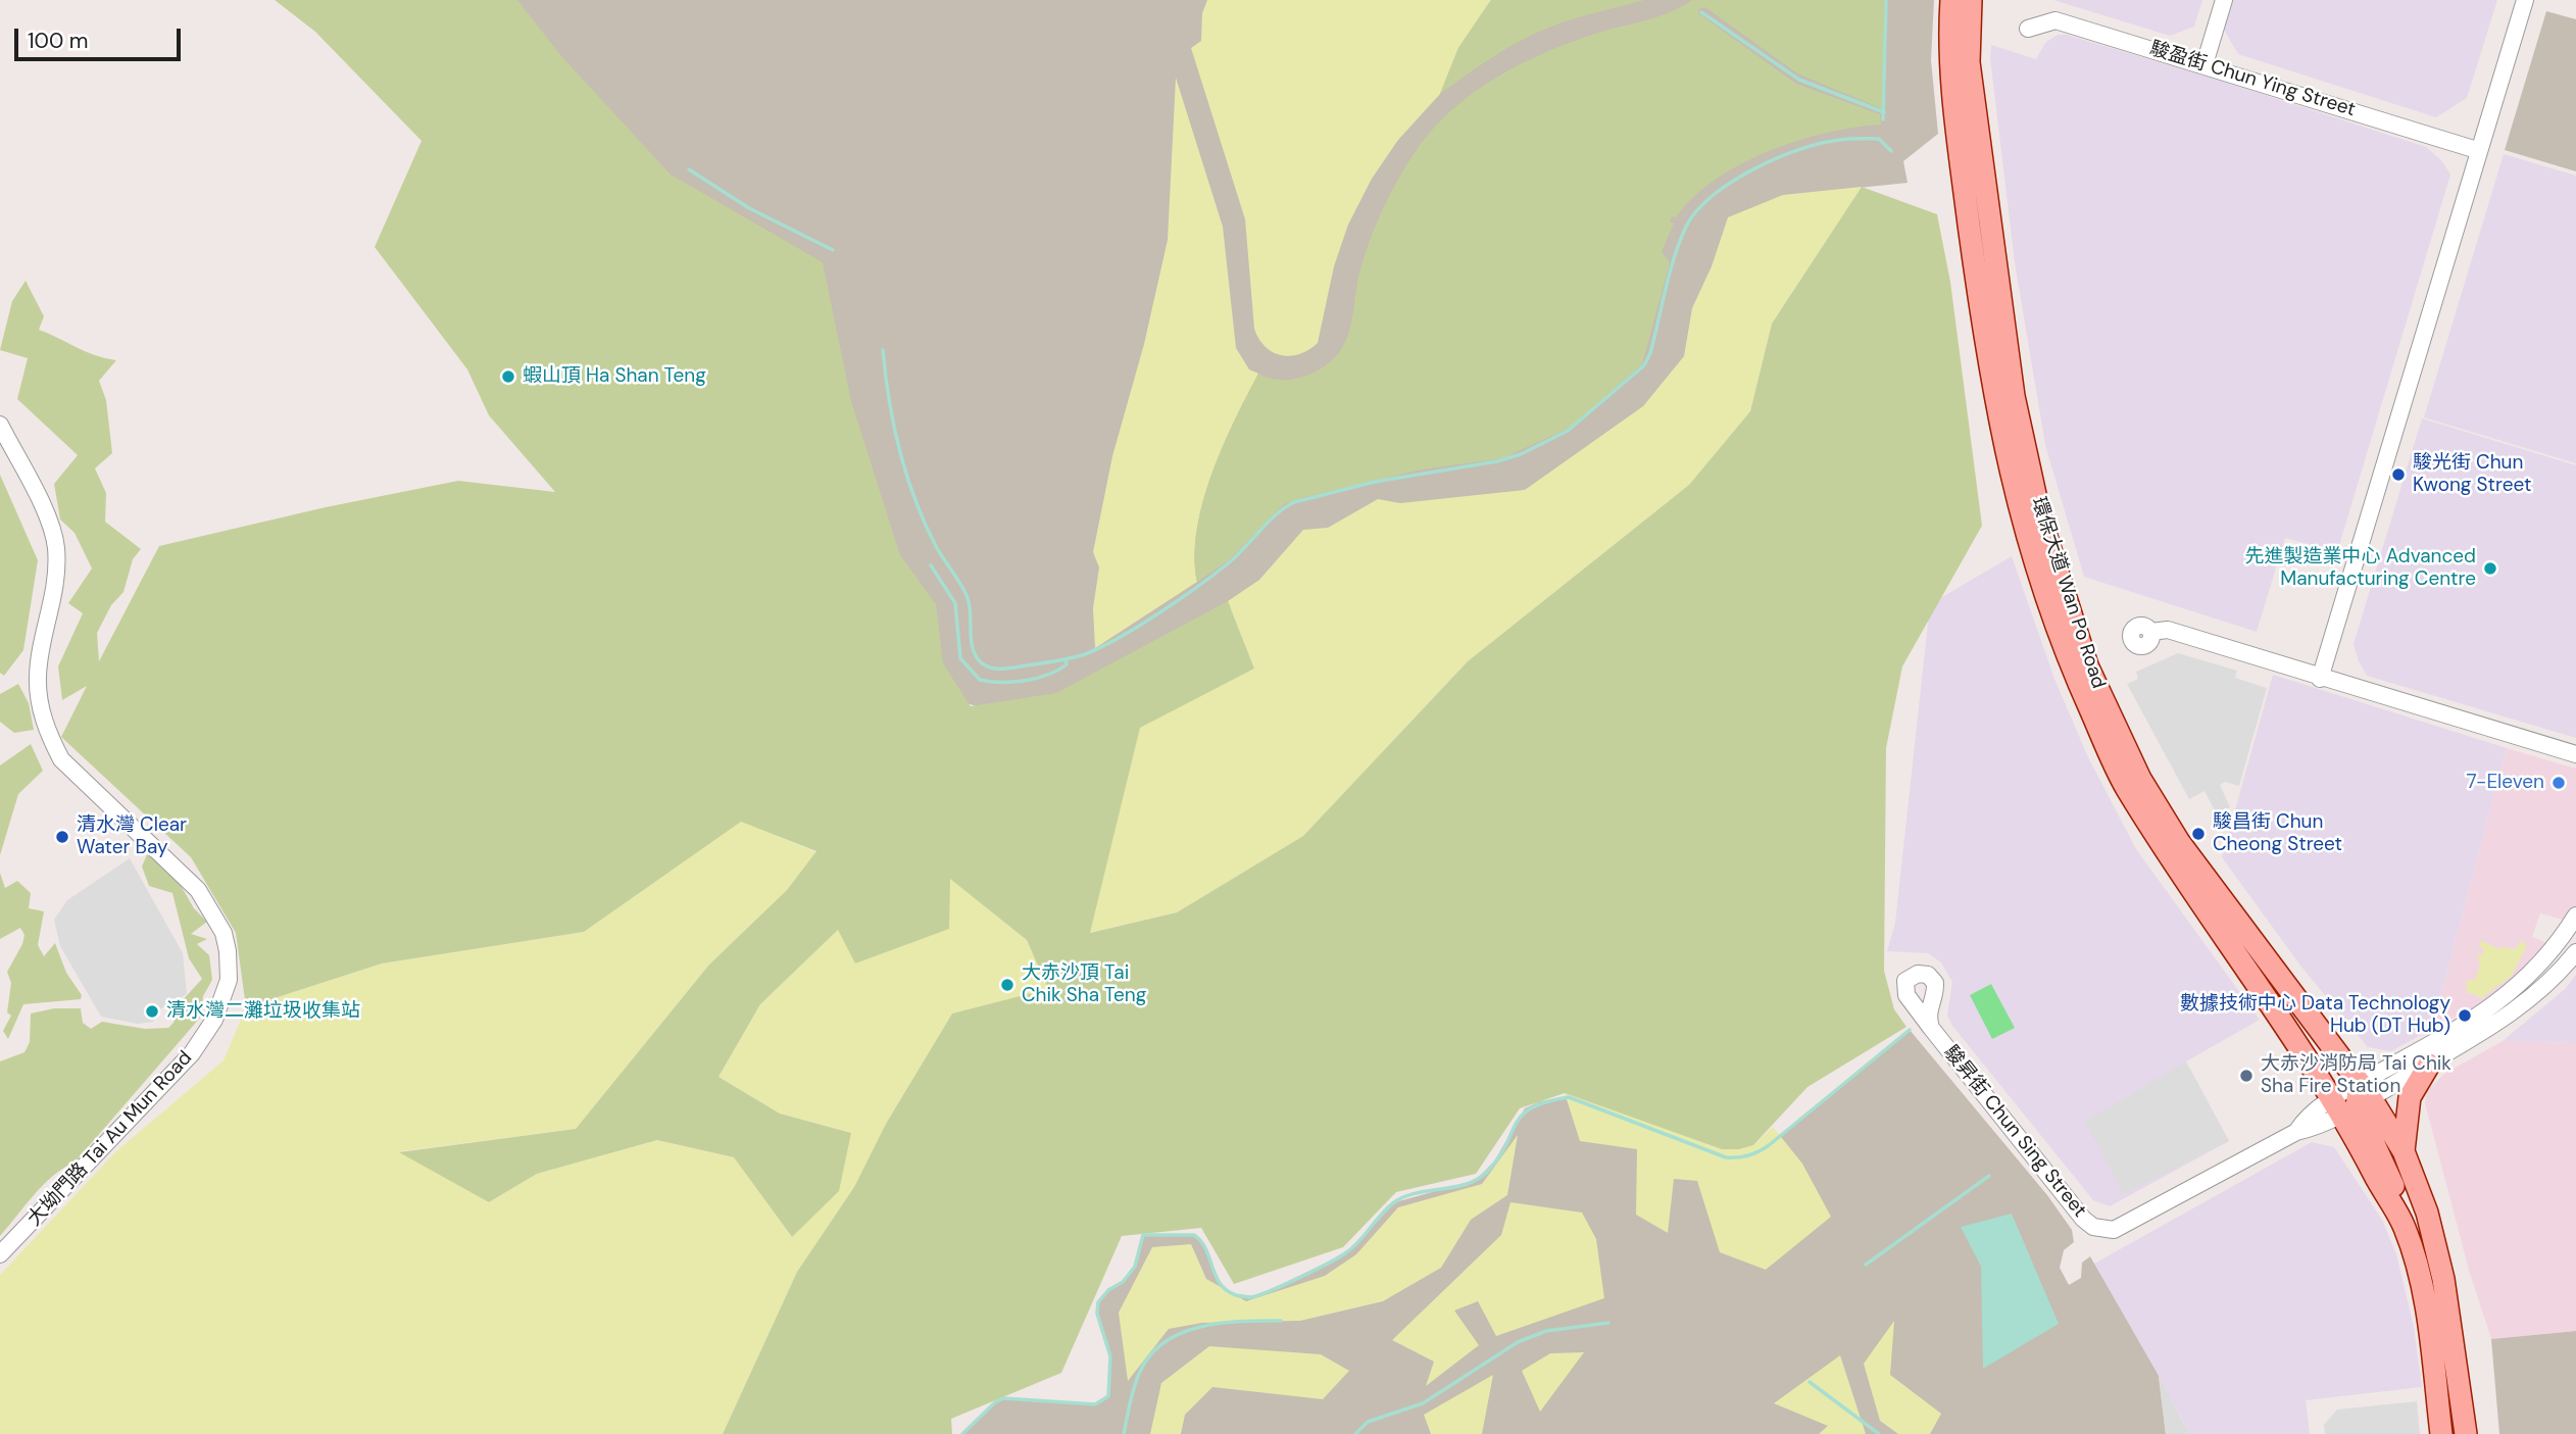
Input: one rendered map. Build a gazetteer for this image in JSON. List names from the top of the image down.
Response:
{
  "streets": {
    "main road": ["環保大道 Wan Po Road"],
    "street": ["駿盈街 Chun Ying Street", "駿昇街 Chun Sing Street", "大坳門路 Tai Au Mun Road"]
  },
  "crossings": [
    ["環保大道 Wan Po Road", "駿昇街 Chun Sing Street"]
  ],
  "places": [
    "蝦山頂 Ha Shan Teng",
    "駿光街 Chun Kwong Street",
    "先進製造業中心 Advanced Manufacturing Centre",
    "7-Eleven",
    "駿昌街 Chun Cheong Street",
    "清水灣 Clear Water Bay",
    "大赤沙頂 Tai Chik Sha Teng",
    "清水灣二灘垃圾收集站",
    "數據技術中心 Data Technology Hub (DT Hub)",
    "大赤沙消防局 Tai Chik Sha Fire Station"
  ],
  "scale_bar": "100 m"
}
